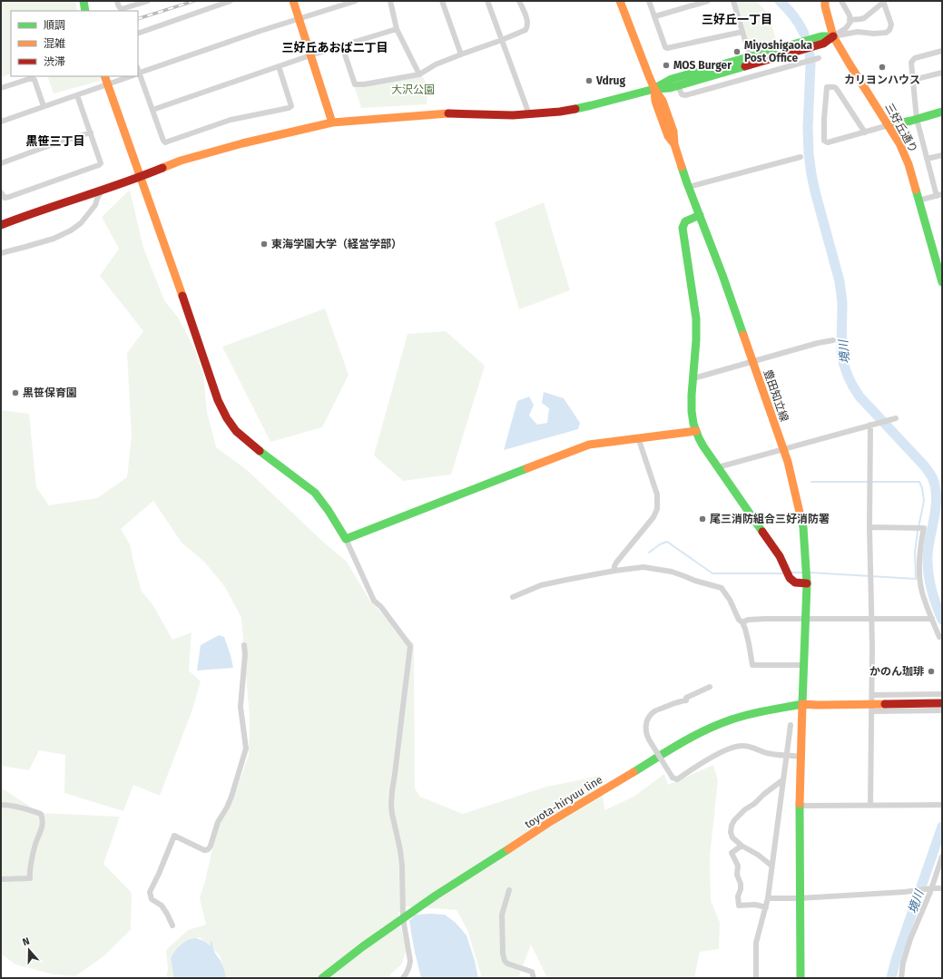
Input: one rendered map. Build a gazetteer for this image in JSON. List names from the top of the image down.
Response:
{
  "streets": {
    "street": ["三好丘通り", "豊田知立線", "toyota-hiryuu line"]
  },
  "districts": ["三好丘一丁目", "三好丘あおば二丁目", "黒笹三丁目"],
  "water": ["境川"],
  "parks": ["大沢公園"],
  "places": [
    "Miyoshigaoka Post Office",
    "MOS Burger",
    "カリヨンハウス",
    "Vdrug",
    "東海学園大学（経営学部）",
    "黒笹保育園",
    "尾三消防組合三好消防署",
    "かのん珈琲"
  ],
  "legend": ["順調", "混雑", "渋滞"],
  "north": "top"
}
